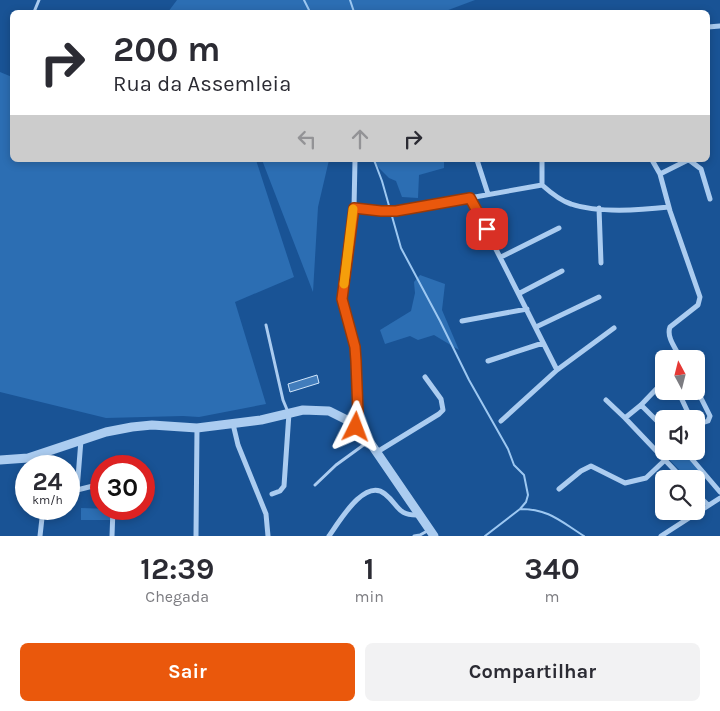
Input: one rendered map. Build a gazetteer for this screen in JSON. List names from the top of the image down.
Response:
{
  "north": "top",
  "page": {
    "turn": ["200 m", "Rua da Assemleia"],
    "speed": "24 km/h",
    "limit": "30",
    "eta": [
      "12:39",
      "Chegada",
      "1",
      "min",
      "340",
      "m"
    ],
    "buttons": ["Sair", "Compartilhar"]
  }
}
